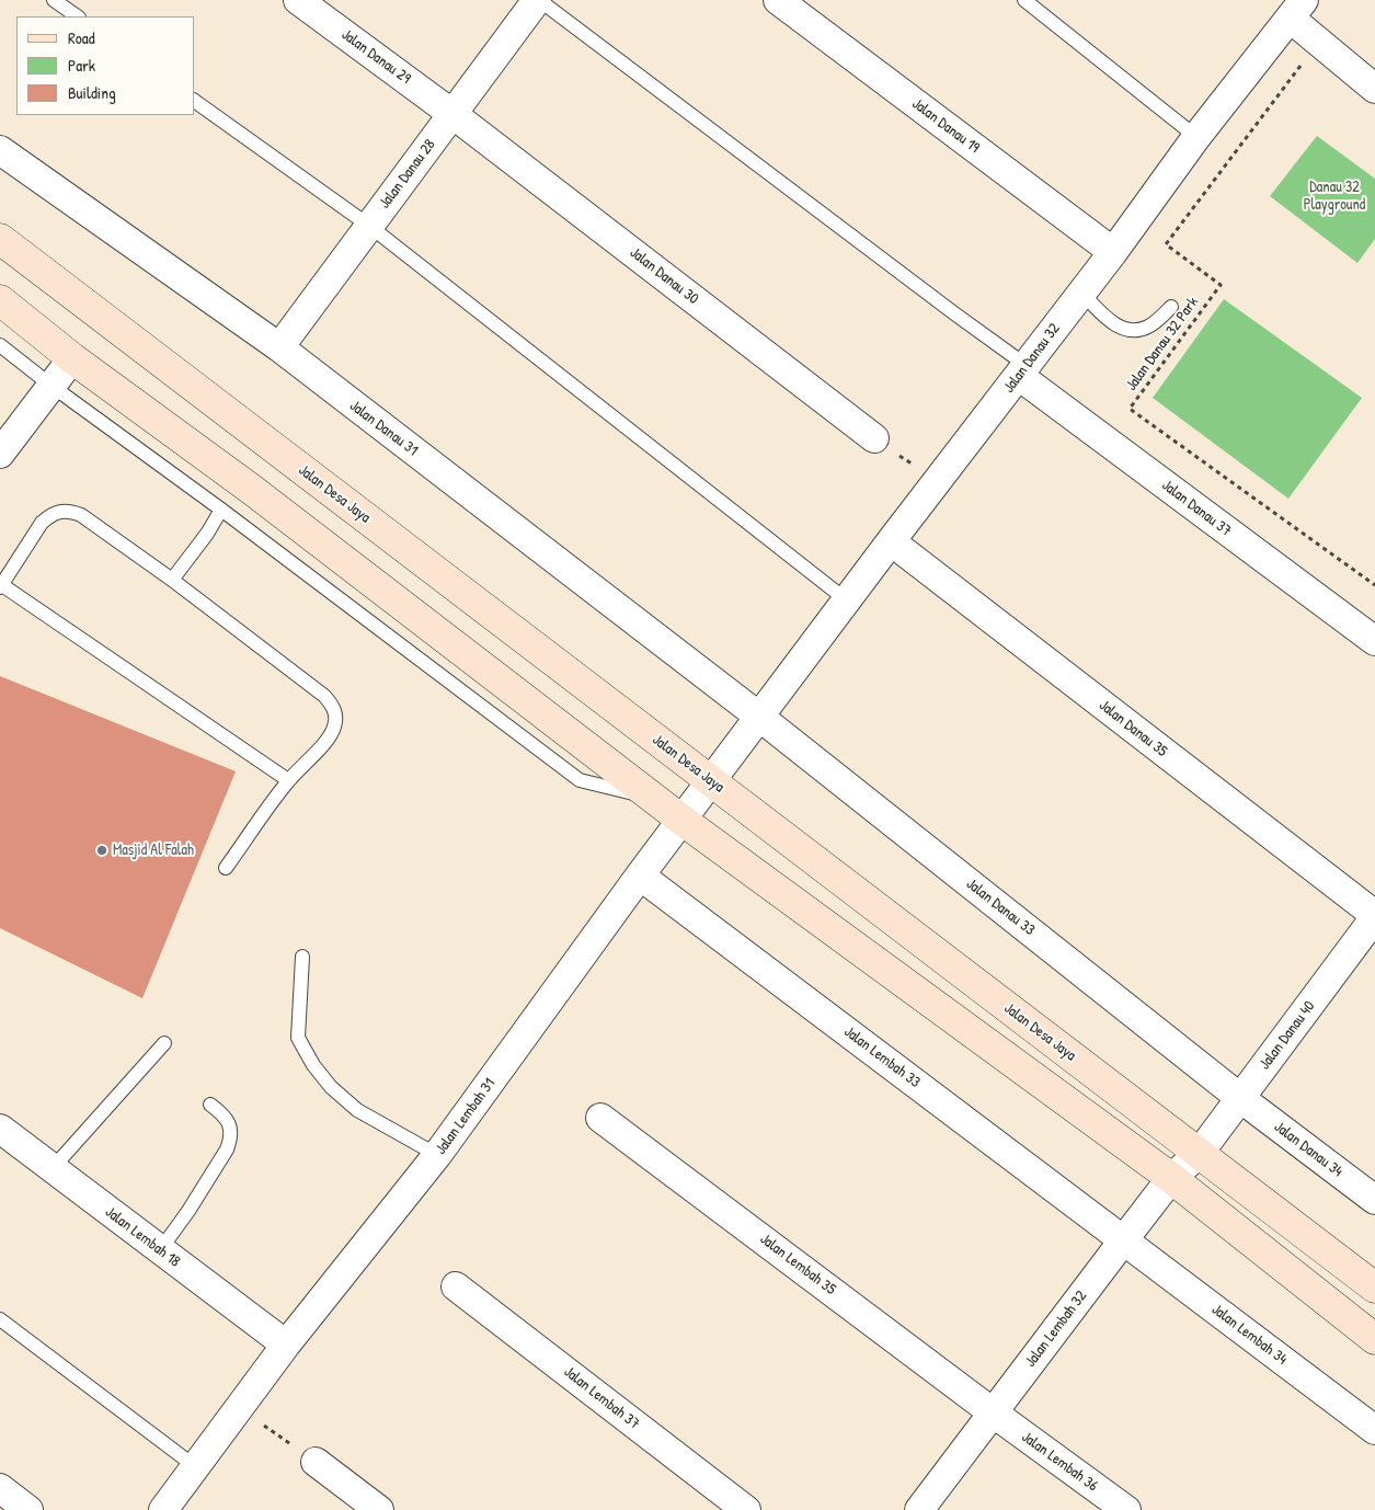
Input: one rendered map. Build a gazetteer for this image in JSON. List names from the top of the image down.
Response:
{
  "streets": {
    "main road": ["Jalan Desa Jaya"],
    "street": [
      "Jalan Danau 29",
      "Jalan Danau 19",
      "Jalan Danau 28",
      "Jalan Danau 30",
      "Jalan Danau 32",
      "Jalan Danau 31",
      "Jalan Danau 37",
      "Jalan Danau 35",
      "Jalan Danau 33",
      "Jalan Danau 40",
      "Jalan Lembah 33",
      "Jalan Lembah 31",
      "Jalan Danau 34",
      "Jalan Lembah 18",
      "Jalan Lembah 35",
      "Jalan Lembah 32",
      "Jalan Lembah 34",
      "Jalan Lembah 37",
      "Jalan Lembah 36"
    ],
    "path": ["Jalan Danau 32 Park"]
  },
  "crossings": [
    ["Jalan Danau 29", "Jalan Danau 28"],
    ["Jalan Danau 29", "Jalan Danau 30"],
    ["Jalan Danau 19", "Jalan Danau 32"],
    ["Jalan Danau 28", "Jalan Danau 30"],
    ["Jalan Danau 28", "Jalan Danau 31"],
    ["Jalan Danau 32", "Jalan Danau 31"],
    ["Jalan Danau 32", "Jalan Danau 37"],
    ["Jalan Danau 32", "Jalan Danau 35"],
    ["Jalan Danau 32", "Jalan Danau 33"],
    ["Jalan Danau 32", "Jalan Lembah 31"],
    ["Jalan Danau 31", "Jalan Danau 33"],
    ["Jalan Danau 31", "Jalan Lembah 31"],
    ["Jalan Desa Jaya", "Jalan Danau 40"],
    ["Jalan Desa Jaya", "Jalan Lembah 31"],
    ["Jalan Desa Jaya", "Jalan Lembah 32"],
    ["Jalan Danau 35", "Jalan Danau 40"],
    ["Jalan Danau 33", "Jalan Danau 40"],
    ["Jalan Danau 33", "Jalan Lembah 31"],
    ["Jalan Danau 33", "Jalan Danau 34"],
    ["Jalan Danau 40", "Jalan Danau 34"],
    ["Jalan Danau 40", "Jalan Lembah 32"],
    ["Jalan Lembah 33", "Jalan Lembah 31"],
    ["Jalan Lembah 33", "Jalan Lembah 32"],
    ["Jalan Lembah 33", "Jalan Lembah 34"],
    ["Jalan Lembah 31", "Jalan Lembah 18"],
    ["Jalan Lembah 35", "Jalan Lembah 32"],
    ["Jalan Lembah 35", "Jalan Lembah 36"],
    ["Jalan Lembah 32", "Jalan Lembah 34"],
    ["Jalan Lembah 32", "Jalan Lembah 36"]
  ],
  "parks": ["Danau 32 Playground"],
  "places": ["Masjid Al Falah"],
  "legend": ["Road", "Park", "Building"]
}
